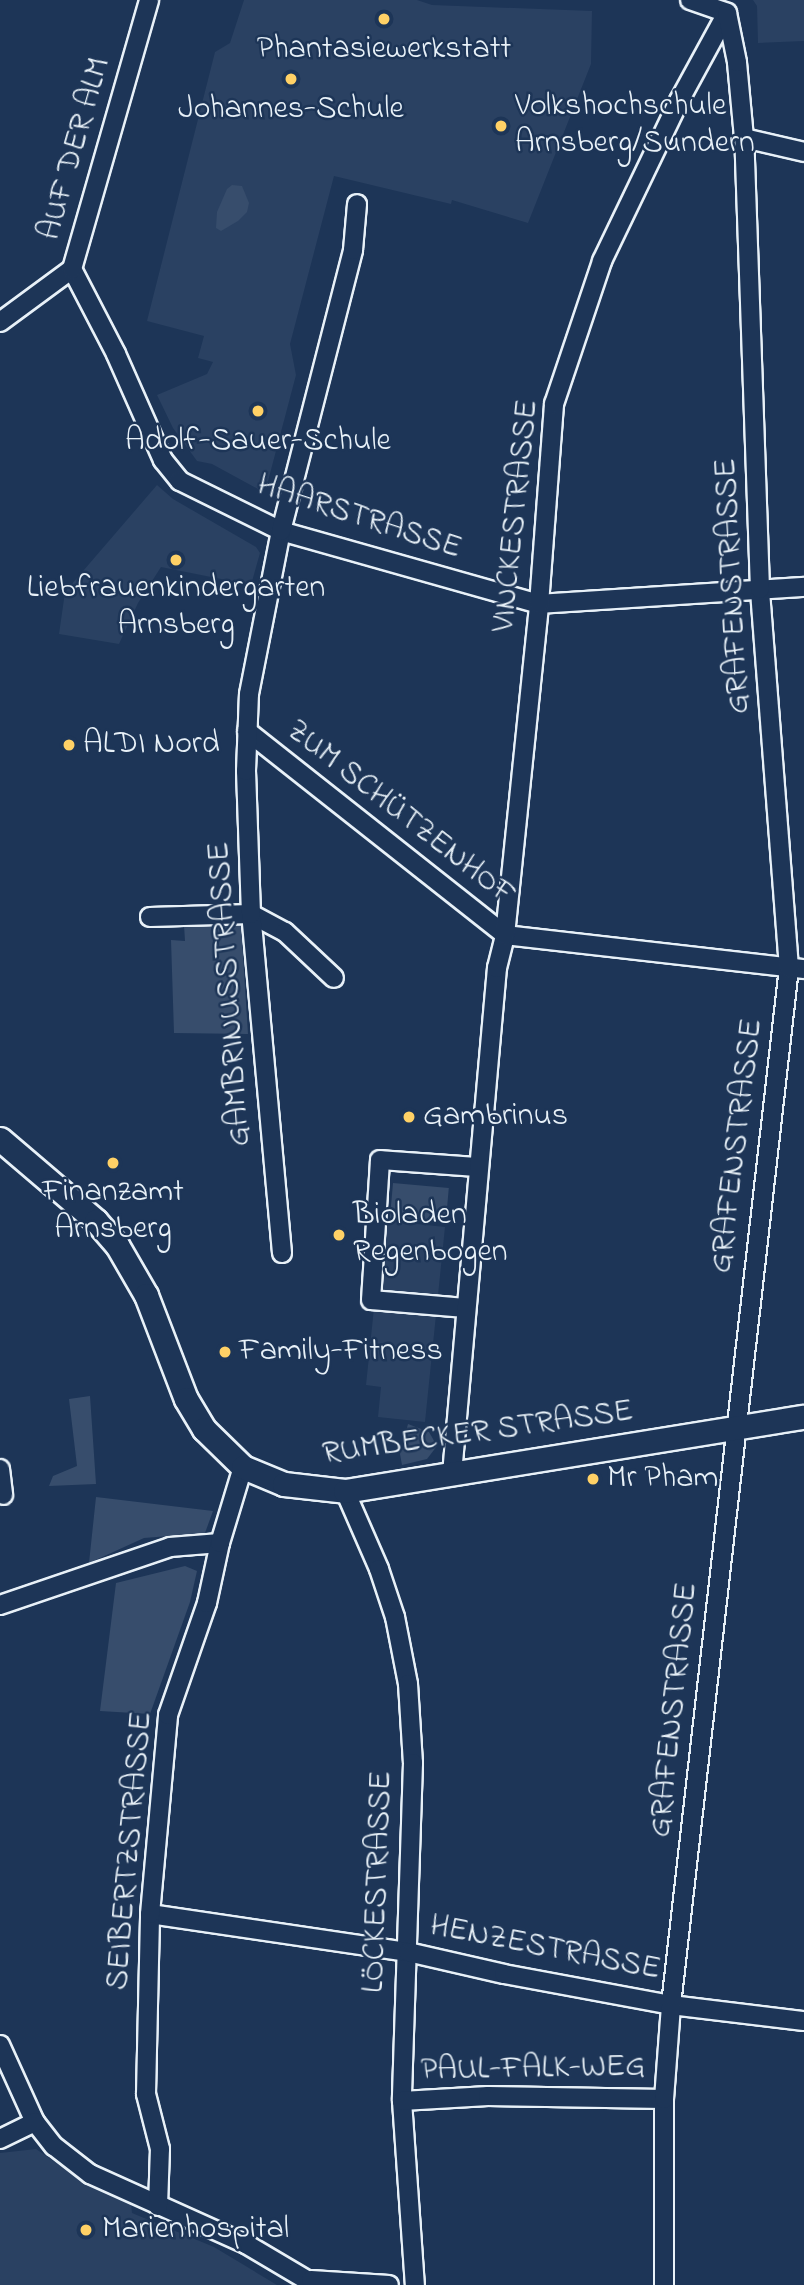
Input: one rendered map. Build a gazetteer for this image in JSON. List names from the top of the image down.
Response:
{
  "streets": {
    "street": [
      "AUF DER ALM",
      "VINCKESTRASSE",
      "HAARSTRASSE",
      "GRAFENSTRASSE",
      "ZUM SCHÜTZENHOF",
      "GAMBRINUSSTRASSE",
      "RUMBECKER STRASSE",
      "SEIBERTZSTRASSE",
      "LÖCKESTRASSE",
      "HENZESTRASSE",
      "PAUL-FALK-WEG"
    ]
  },
  "crossings": [
    ["AUF DER ALM", "HAARSTRASSE"],
    ["VINCKESTRASSE", "HAARSTRASSE"],
    ["VINCKESTRASSE", "GRAFENSTRASSE"],
    ["VINCKESTRASSE", "ZUM SCHÜTZENHOF"],
    ["VINCKESTRASSE", "RUMBECKER STRASSE"],
    ["HAARSTRASSE", "GRAFENSTRASSE"],
    ["HAARSTRASSE", "ZUM SCHÜTZENHOF"],
    ["GRAFENSTRASSE", "ZUM SCHÜTZENHOF"],
    ["GRAFENSTRASSE", "RUMBECKER STRASSE"],
    ["GRAFENSTRASSE", "HENZESTRASSE"],
    ["GRAFENSTRASSE", "PAUL-FALK-WEG"],
    ["ZUM SCHÜTZENHOF", "GAMBRINUSSTRASSE"],
    ["RUMBECKER STRASSE", "SEIBERTZSTRASSE"],
    ["RUMBECKER STRASSE", "LÖCKESTRASSE"],
    ["SEIBERTZSTRASSE", "HENZESTRASSE"],
    ["LÖCKESTRASSE", "HENZESTRASSE"],
    ["LÖCKESTRASSE", "PAUL-FALK-WEG"]
  ],
  "places": [
    "Phantasiewerkstatt",
    "Johannes-Schule",
    "Volkshochschule Arnsberg/Sundern",
    "Adolf-Sauer-Schule",
    "Liebfrauenkindergarten Arnsberg",
    "ALDI Nord",
    "Gambrinus",
    "Finanzamt Arnsberg",
    "Bioladen Regenbogen",
    "Family-Fitness",
    "Mr Pham",
    "Marienhospital"
  ]
}
